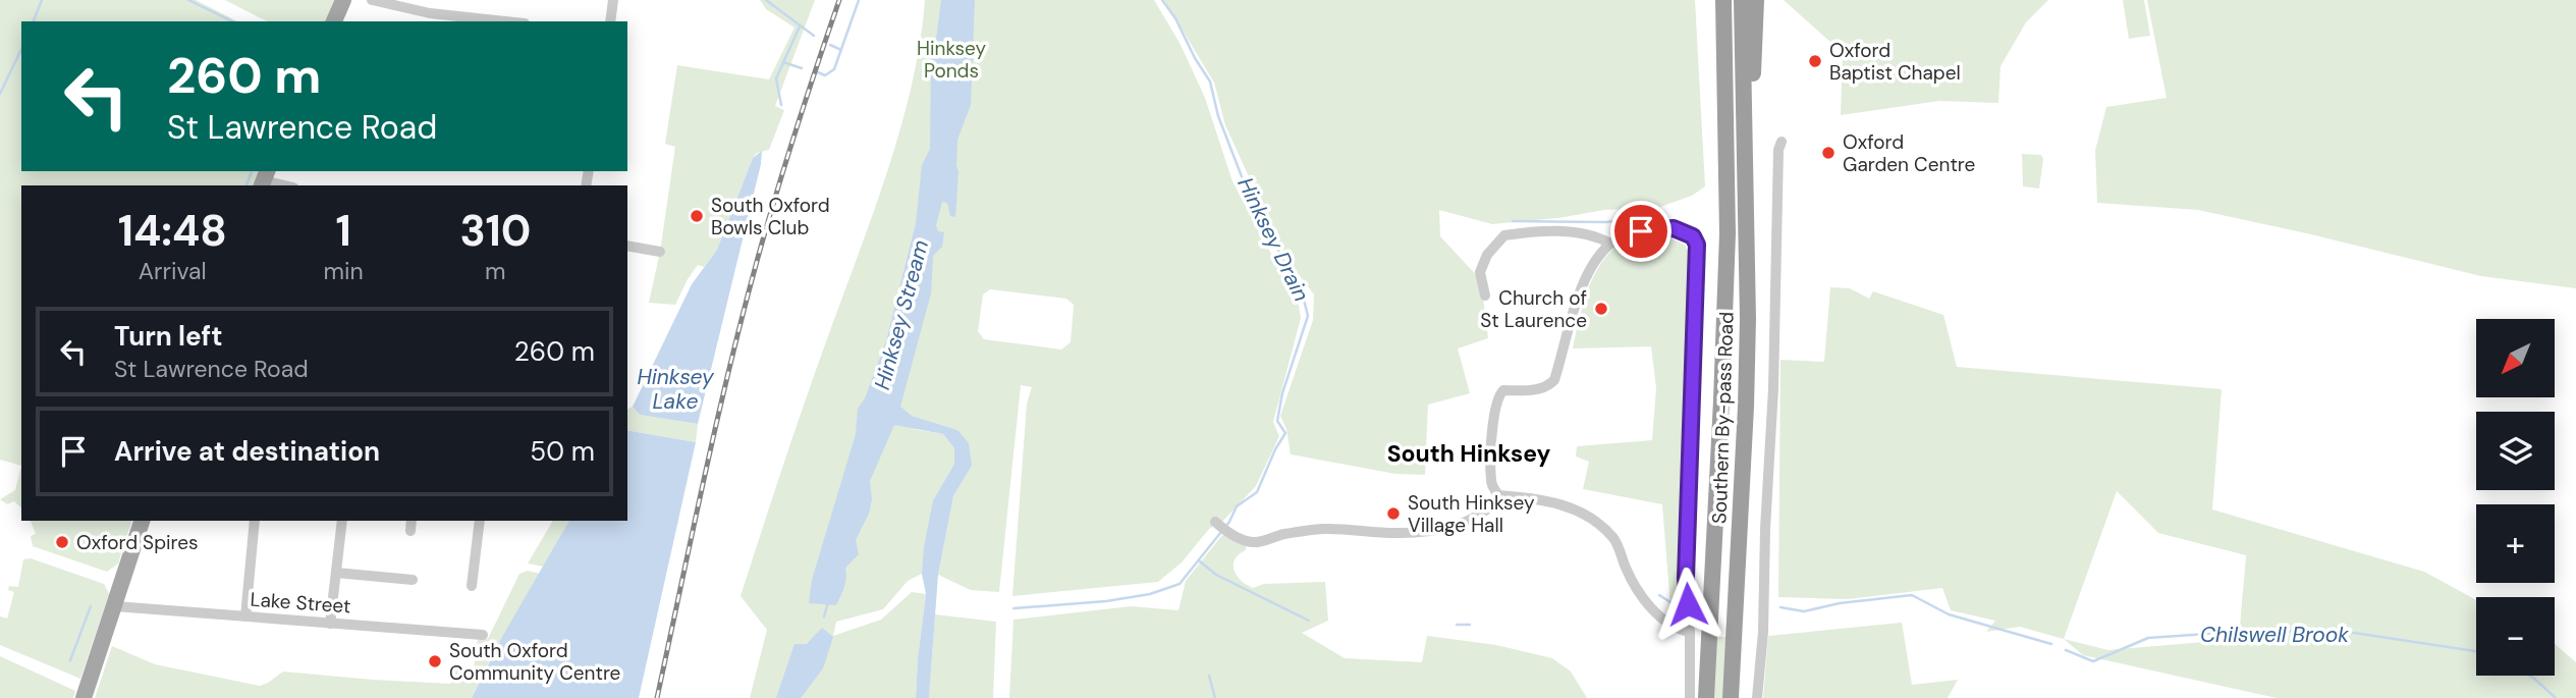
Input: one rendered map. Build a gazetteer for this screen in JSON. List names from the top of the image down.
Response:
{
  "streets": {
    "highway": ["Southern By-pass Road"],
    "street": ["Lake Street"]
  },
  "districts": ["South Hinksey"],
  "water": [
    "Hinksey Drain",
    "Hinksey Stream",
    "Hinksey Lake",
    "Chilswell Brook"
  ],
  "parks": ["Hinksey Ponds"],
  "places": [
    "Oxford Baptist Chapel",
    "Oxford Garden Centre",
    "South Oxford Bowls Club",
    "Church of St Laurence",
    "South Hinksey Village Hall",
    "Oxford Spires",
    "South Oxford Community Centre"
  ],
  "north": "bottom left",
  "page": {
    "turn": ["260 m", "St Lawrence Road"],
    "eta": [
      "14:48",
      "Arrival",
      "1",
      "min",
      "310",
      "m"
    ],
    "list": [
      {
        "name": "Turn left",
        "note": "St Lawrence Road",
        "value": "260 m"
      },
      {
        "name": "Arrive at destination",
        "value": "50 m"
      }
    ],
    "map_buttons": ["+", "−"]
  }
}
